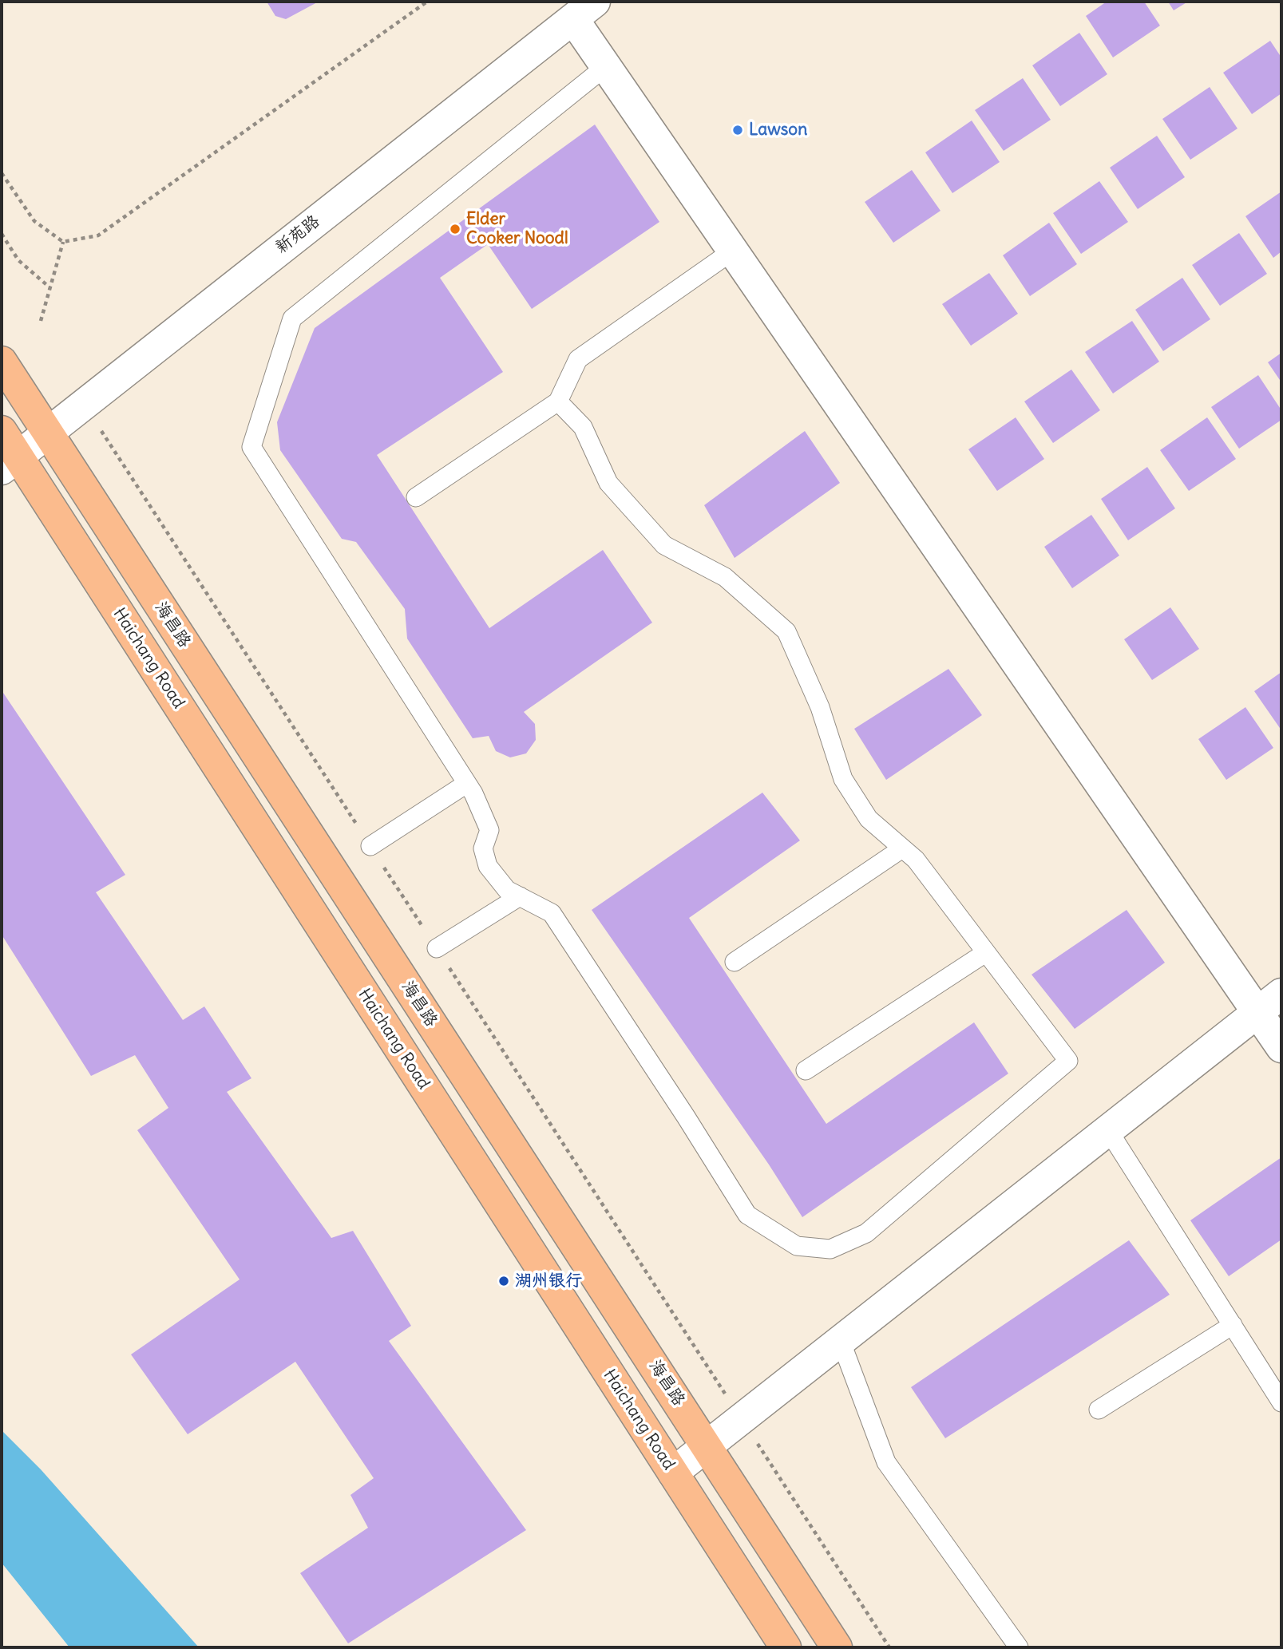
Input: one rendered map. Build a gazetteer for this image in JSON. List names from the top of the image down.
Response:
{
  "streets": {
    "main road": ["海昌路", "Haichang Road"],
    "street": ["新苑路"]
  },
  "crossings": [
    ["新苑路", "海昌路"],
    ["新苑路", "Haichang Road"]
  ],
  "places": ["Lawson", "Elder Cooker Noodl", "湖州银行"]
}
